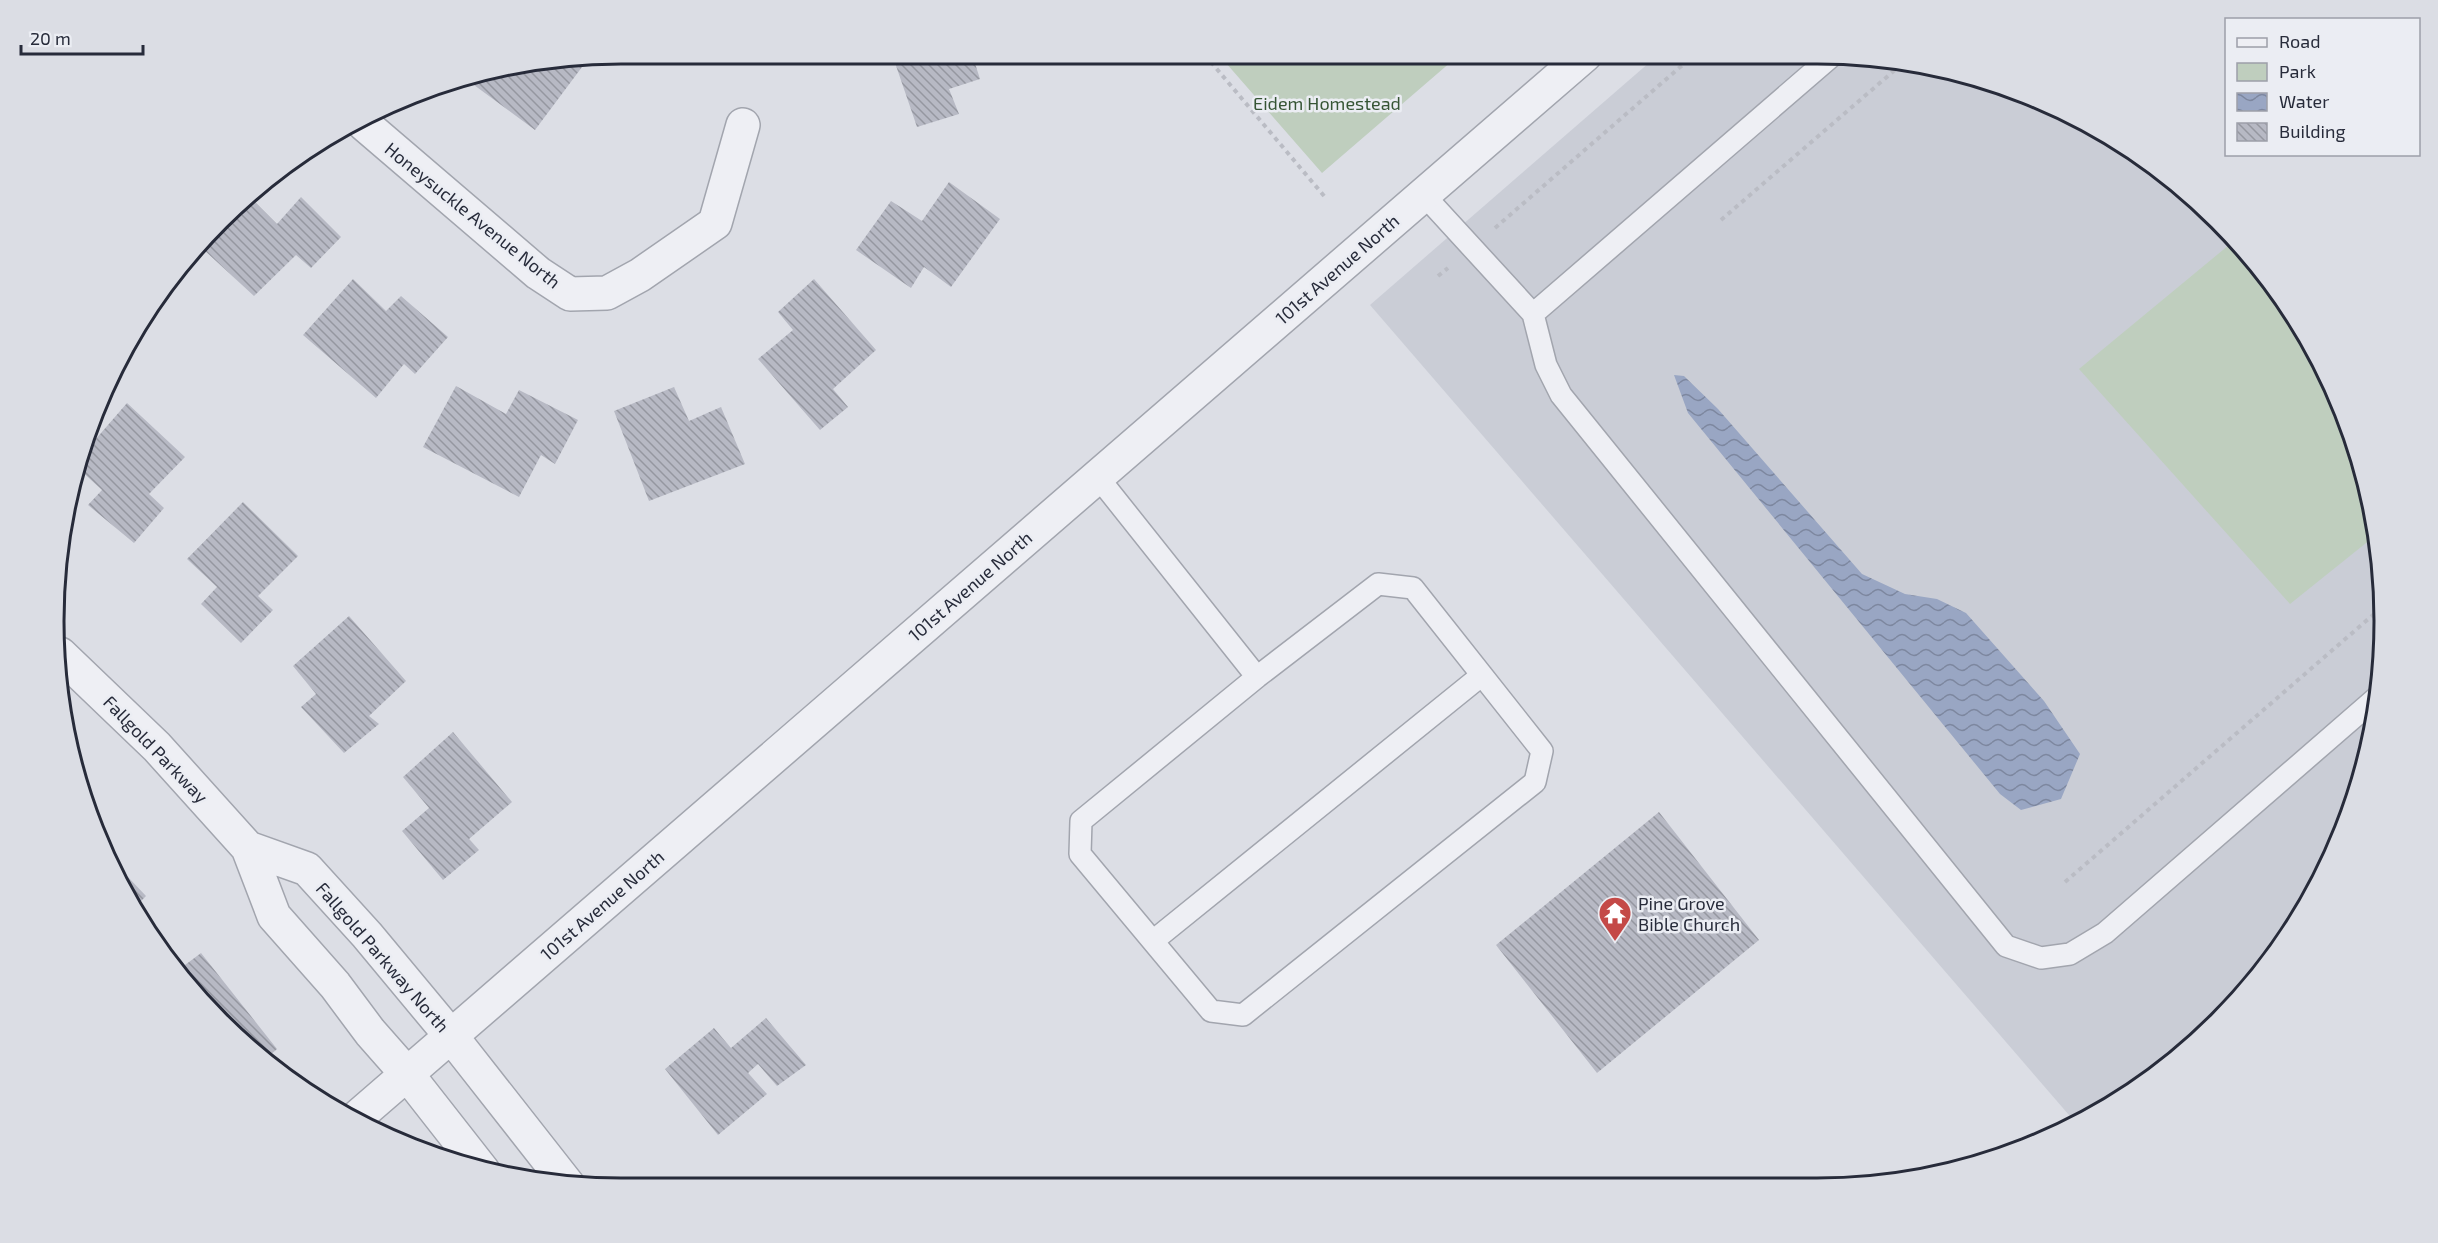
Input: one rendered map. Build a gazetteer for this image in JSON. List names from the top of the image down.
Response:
{
  "streets": {
    "street": [
      "Honeysuckle Avenue North",
      "101st Avenue North",
      "Fallgold Parkway",
      "Fallgold Parkway North"
    ]
  },
  "crossings": [
    ["101st Avenue North", "Fallgold Parkway North"],
    ["Fallgold Parkway", "Fallgold Parkway North"]
  ],
  "parks": ["Eidem Homestead"],
  "places": {
    "temple": ["Pine Grove Bible Church"]
  },
  "legend": [
    "Road",
    "Park",
    "Water",
    "Building"
  ],
  "scale_bar": "20 m"
}
